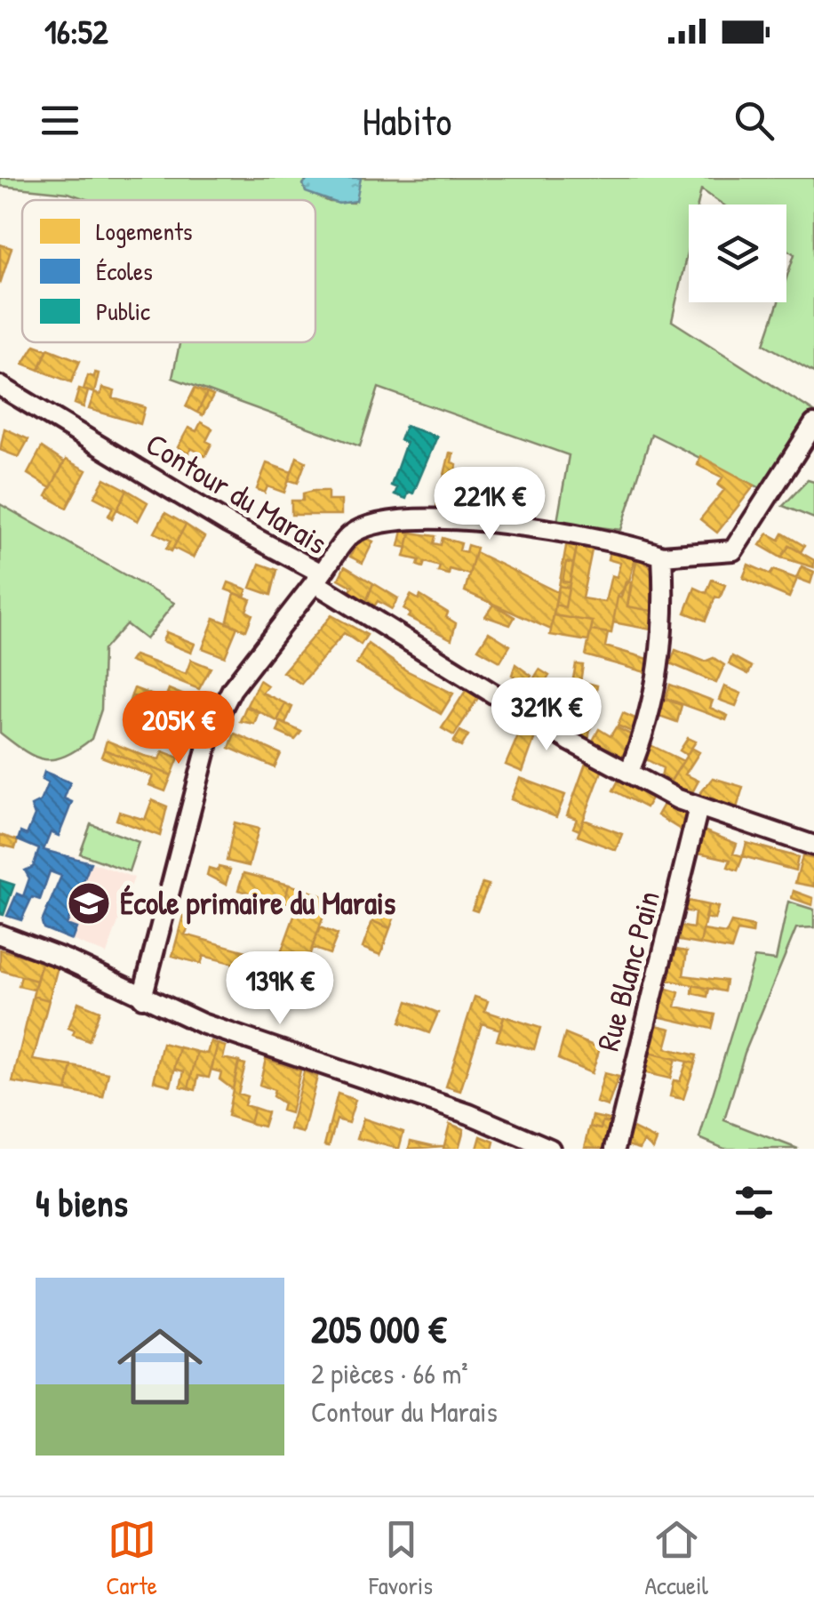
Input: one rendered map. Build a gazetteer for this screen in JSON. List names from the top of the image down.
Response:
{
  "streets": {
    "street": ["Contour du Marais", "Rue Blanc Pain"]
  },
  "places": {
    "school or university": ["École primaire du Marais"]
  },
  "legend": ["Logements", "Écoles", "Public"],
  "page": {
    "status": "16:52",
    "header": "Habito",
    "price": [
      "221K €",
      "321K €",
      "205K €",
      "139K €"
    ],
    "heading": "4 biens",
    "list": [
      {
        "name": "205 000 €",
        "note": "2 pièces · 66 m² · Contour du Marais"
      }
    ],
    "tabs": ["Carte", "Favoris", "Accueil"]
  }
}
